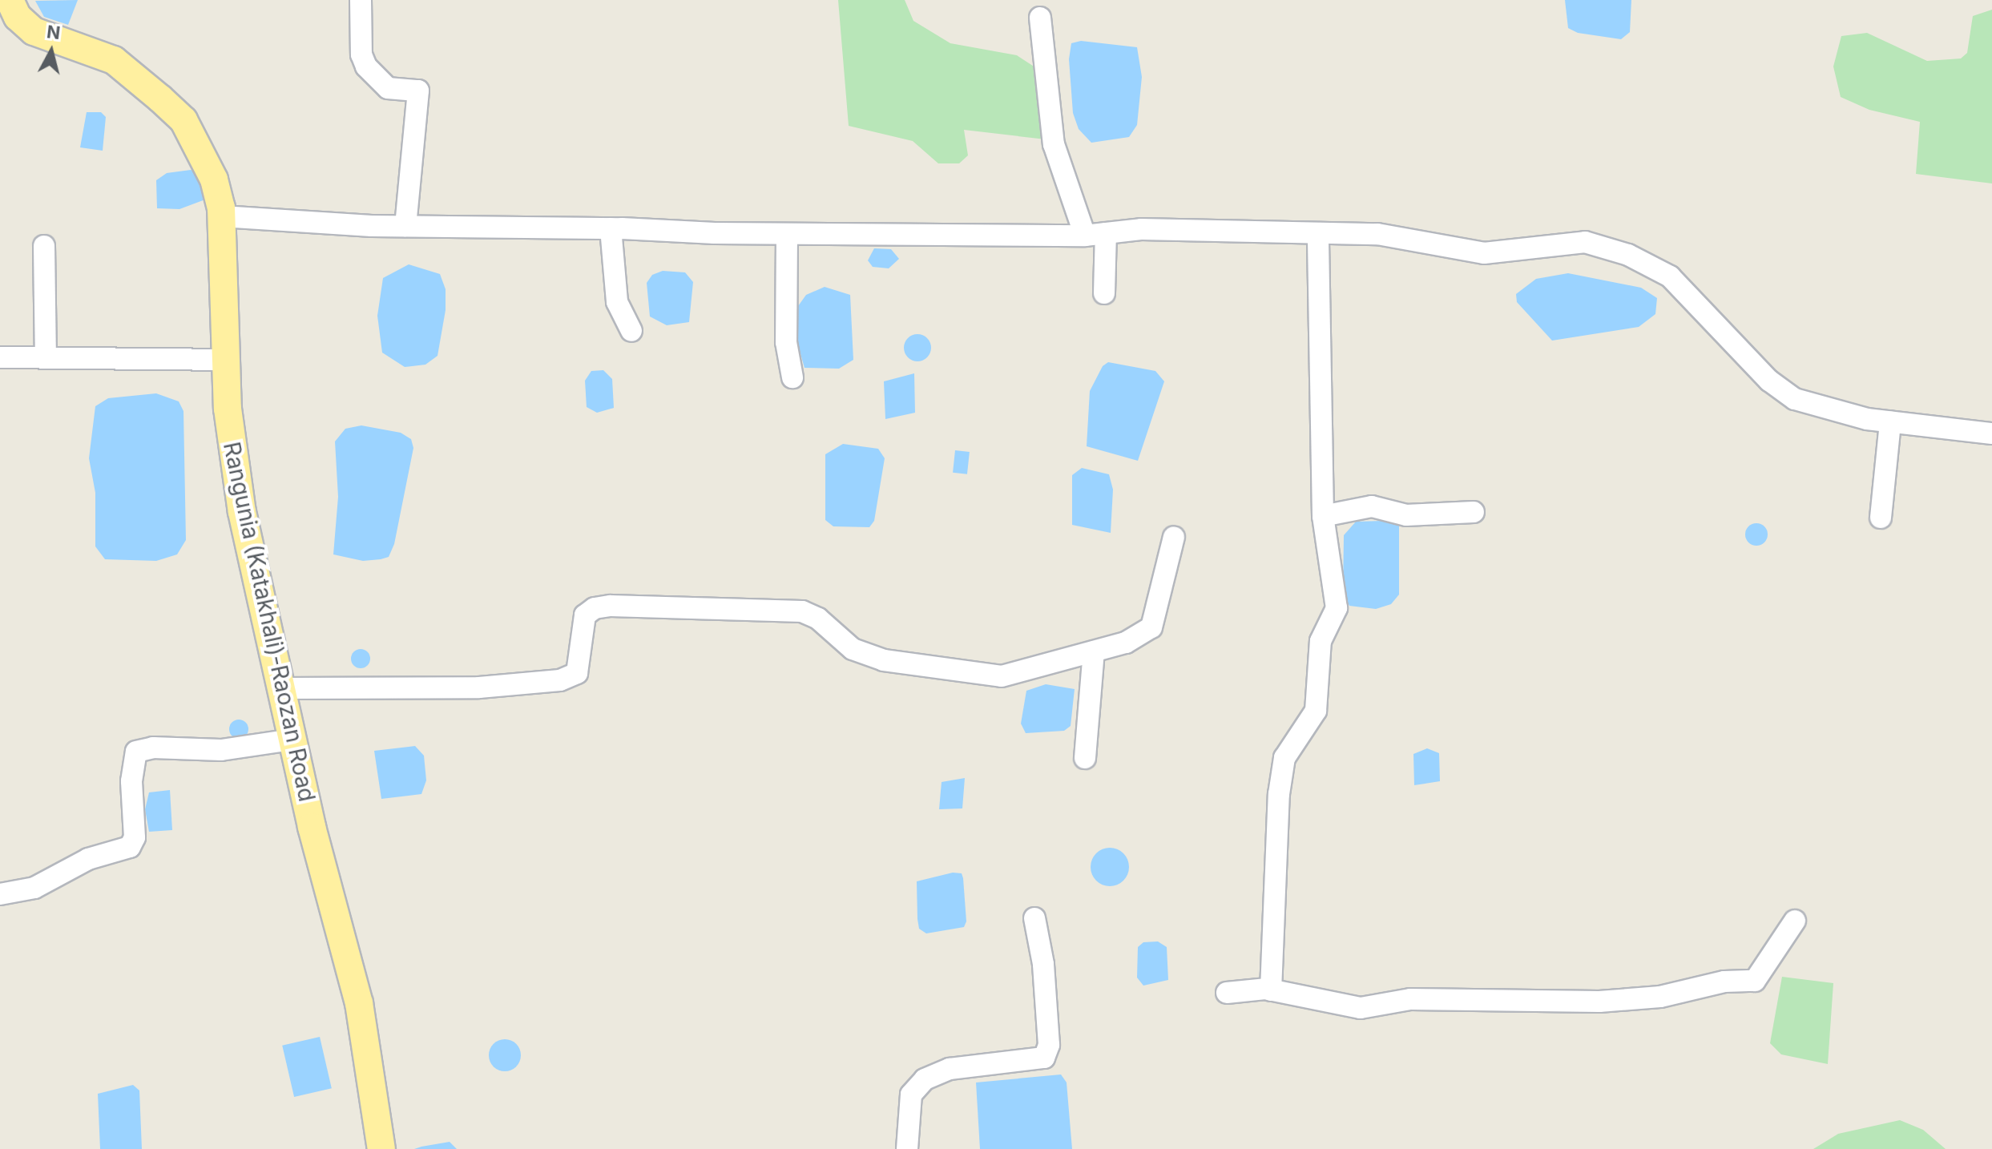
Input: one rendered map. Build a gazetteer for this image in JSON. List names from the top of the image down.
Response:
{
  "streets": {
    "main road": ["Rangunia (Katakhali)-Raozan Road"]
  },
  "north": "top"
}
